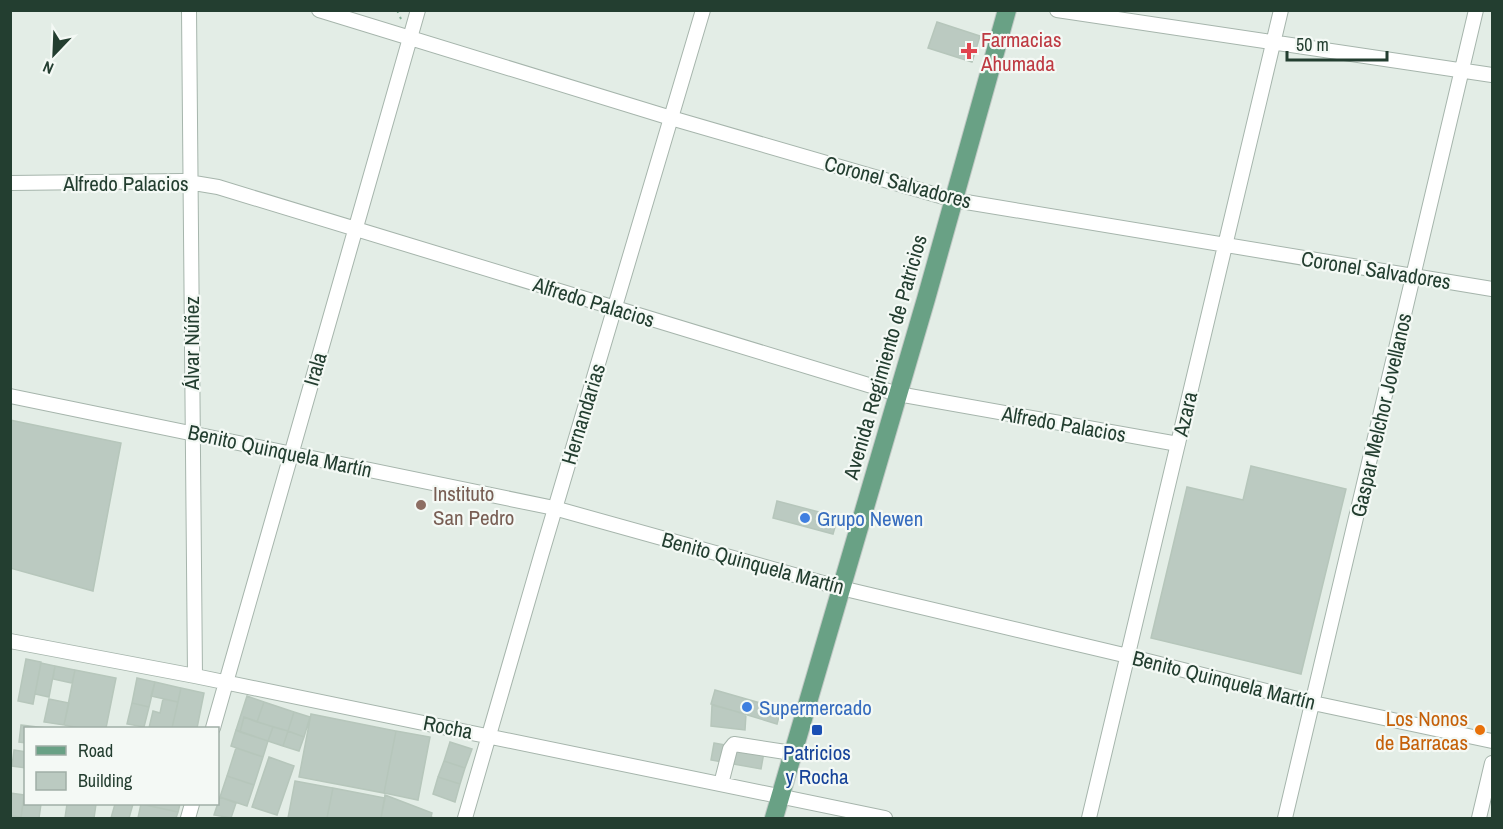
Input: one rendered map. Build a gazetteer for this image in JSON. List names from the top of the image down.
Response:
{
  "streets": {
    "main road": ["Avenida Regimiento de Patricios"],
    "street": [
      "Coronel Salvadores",
      "Alfredo Palacios",
      "Álvar Núñez",
      "Irala",
      "Hernandarias",
      "Azara",
      "Gaspar Melchor Jovellanos",
      "Benito Quinquela Martín",
      "Rocha"
    ]
  },
  "crossings": [
    ["Coronel Salvadores", "Avenida Regimiento de Patricios"],
    ["Coronel Salvadores", "Irala"],
    ["Coronel Salvadores", "Hernandarias"],
    ["Coronel Salvadores", "Azara"],
    ["Coronel Salvadores", "Gaspar Melchor Jovellanos"],
    ["Alfredo Palacios", "Álvar Núñez"],
    ["Alfredo Palacios", "Avenida Regimiento de Patricios"],
    ["Alfredo Palacios", "Irala"],
    ["Alfredo Palacios", "Hernandarias"],
    ["Alfredo Palacios", "Azara"],
    ["Álvar Núñez", "Benito Quinquela Martín"],
    ["Álvar Núñez", "Rocha"],
    ["Avenida Regimiento de Patricios", "Benito Quinquela Martín"],
    ["Avenida Regimiento de Patricios", "Rocha"],
    ["Irala", "Benito Quinquela Martín"],
    ["Irala", "Rocha"],
    ["Hernandarias", "Benito Quinquela Martín"],
    ["Hernandarias", "Rocha"],
    ["Azara", "Benito Quinquela Martín"],
    ["Gaspar Melchor Jovellanos", "Benito Quinquela Martín"]
  ],
  "places": {
    "health": ["Farmacias Ahumada"],
    "other": [
      "Instituto San Pedro",
      "Grupo Newen",
      "Supermercado",
      "Los Nonos de Barracas"
    ],
    "transit": ["Patricios y Rocha"]
  },
  "legend": ["Road", "Building"],
  "scale_bar": "50 m",
  "north": "bottom left"
}
